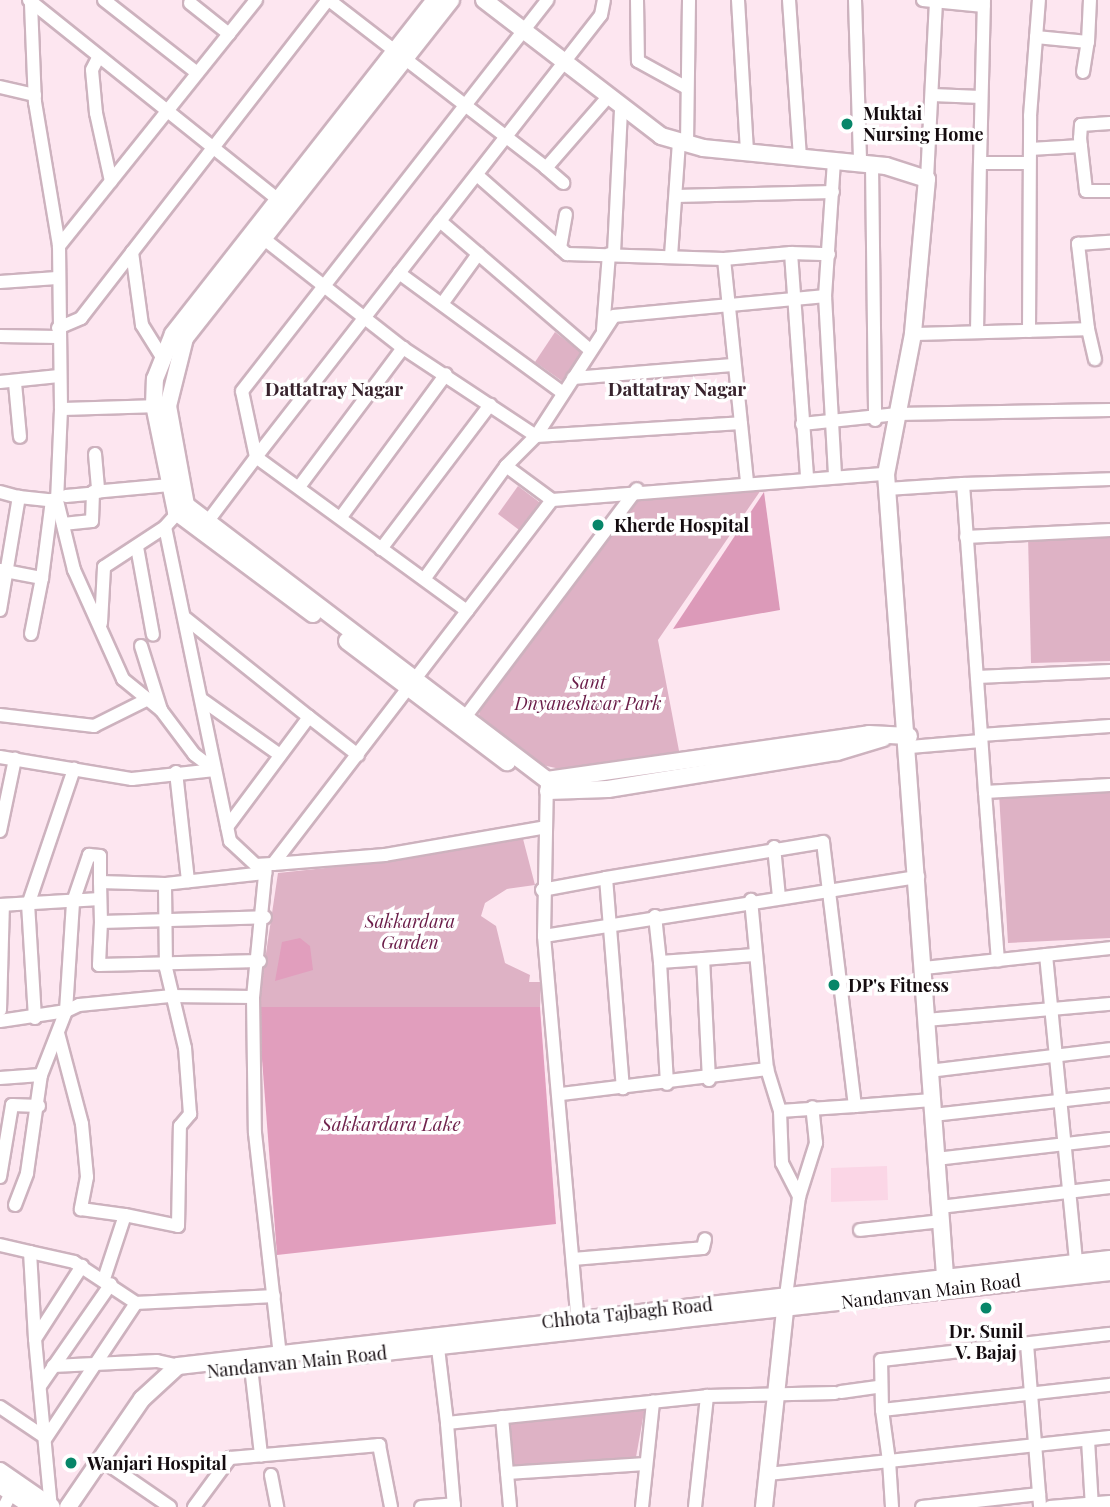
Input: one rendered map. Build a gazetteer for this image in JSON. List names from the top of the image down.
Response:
{
  "streets": {
    "main road": ["Nandanvan Main Road", "Chhota Tajbagh Road"]
  },
  "crossings": [
    ["Nandanvan Main Road", "Chhota Tajbagh Road"]
  ],
  "districts": ["Dattatray Nagar", "Dattatray Nagar"],
  "water": ["Sakkardara Lake"],
  "parks": ["Sant Dnyaneshwar Park", "Sakkardara Garden"],
  "places": [
    "Muktai Nursing Home",
    "Kherde Hospital",
    "DP's Fitness",
    "Dr. Sunil V. Bajaj",
    "Wanjari Hospital"
  ]
}
